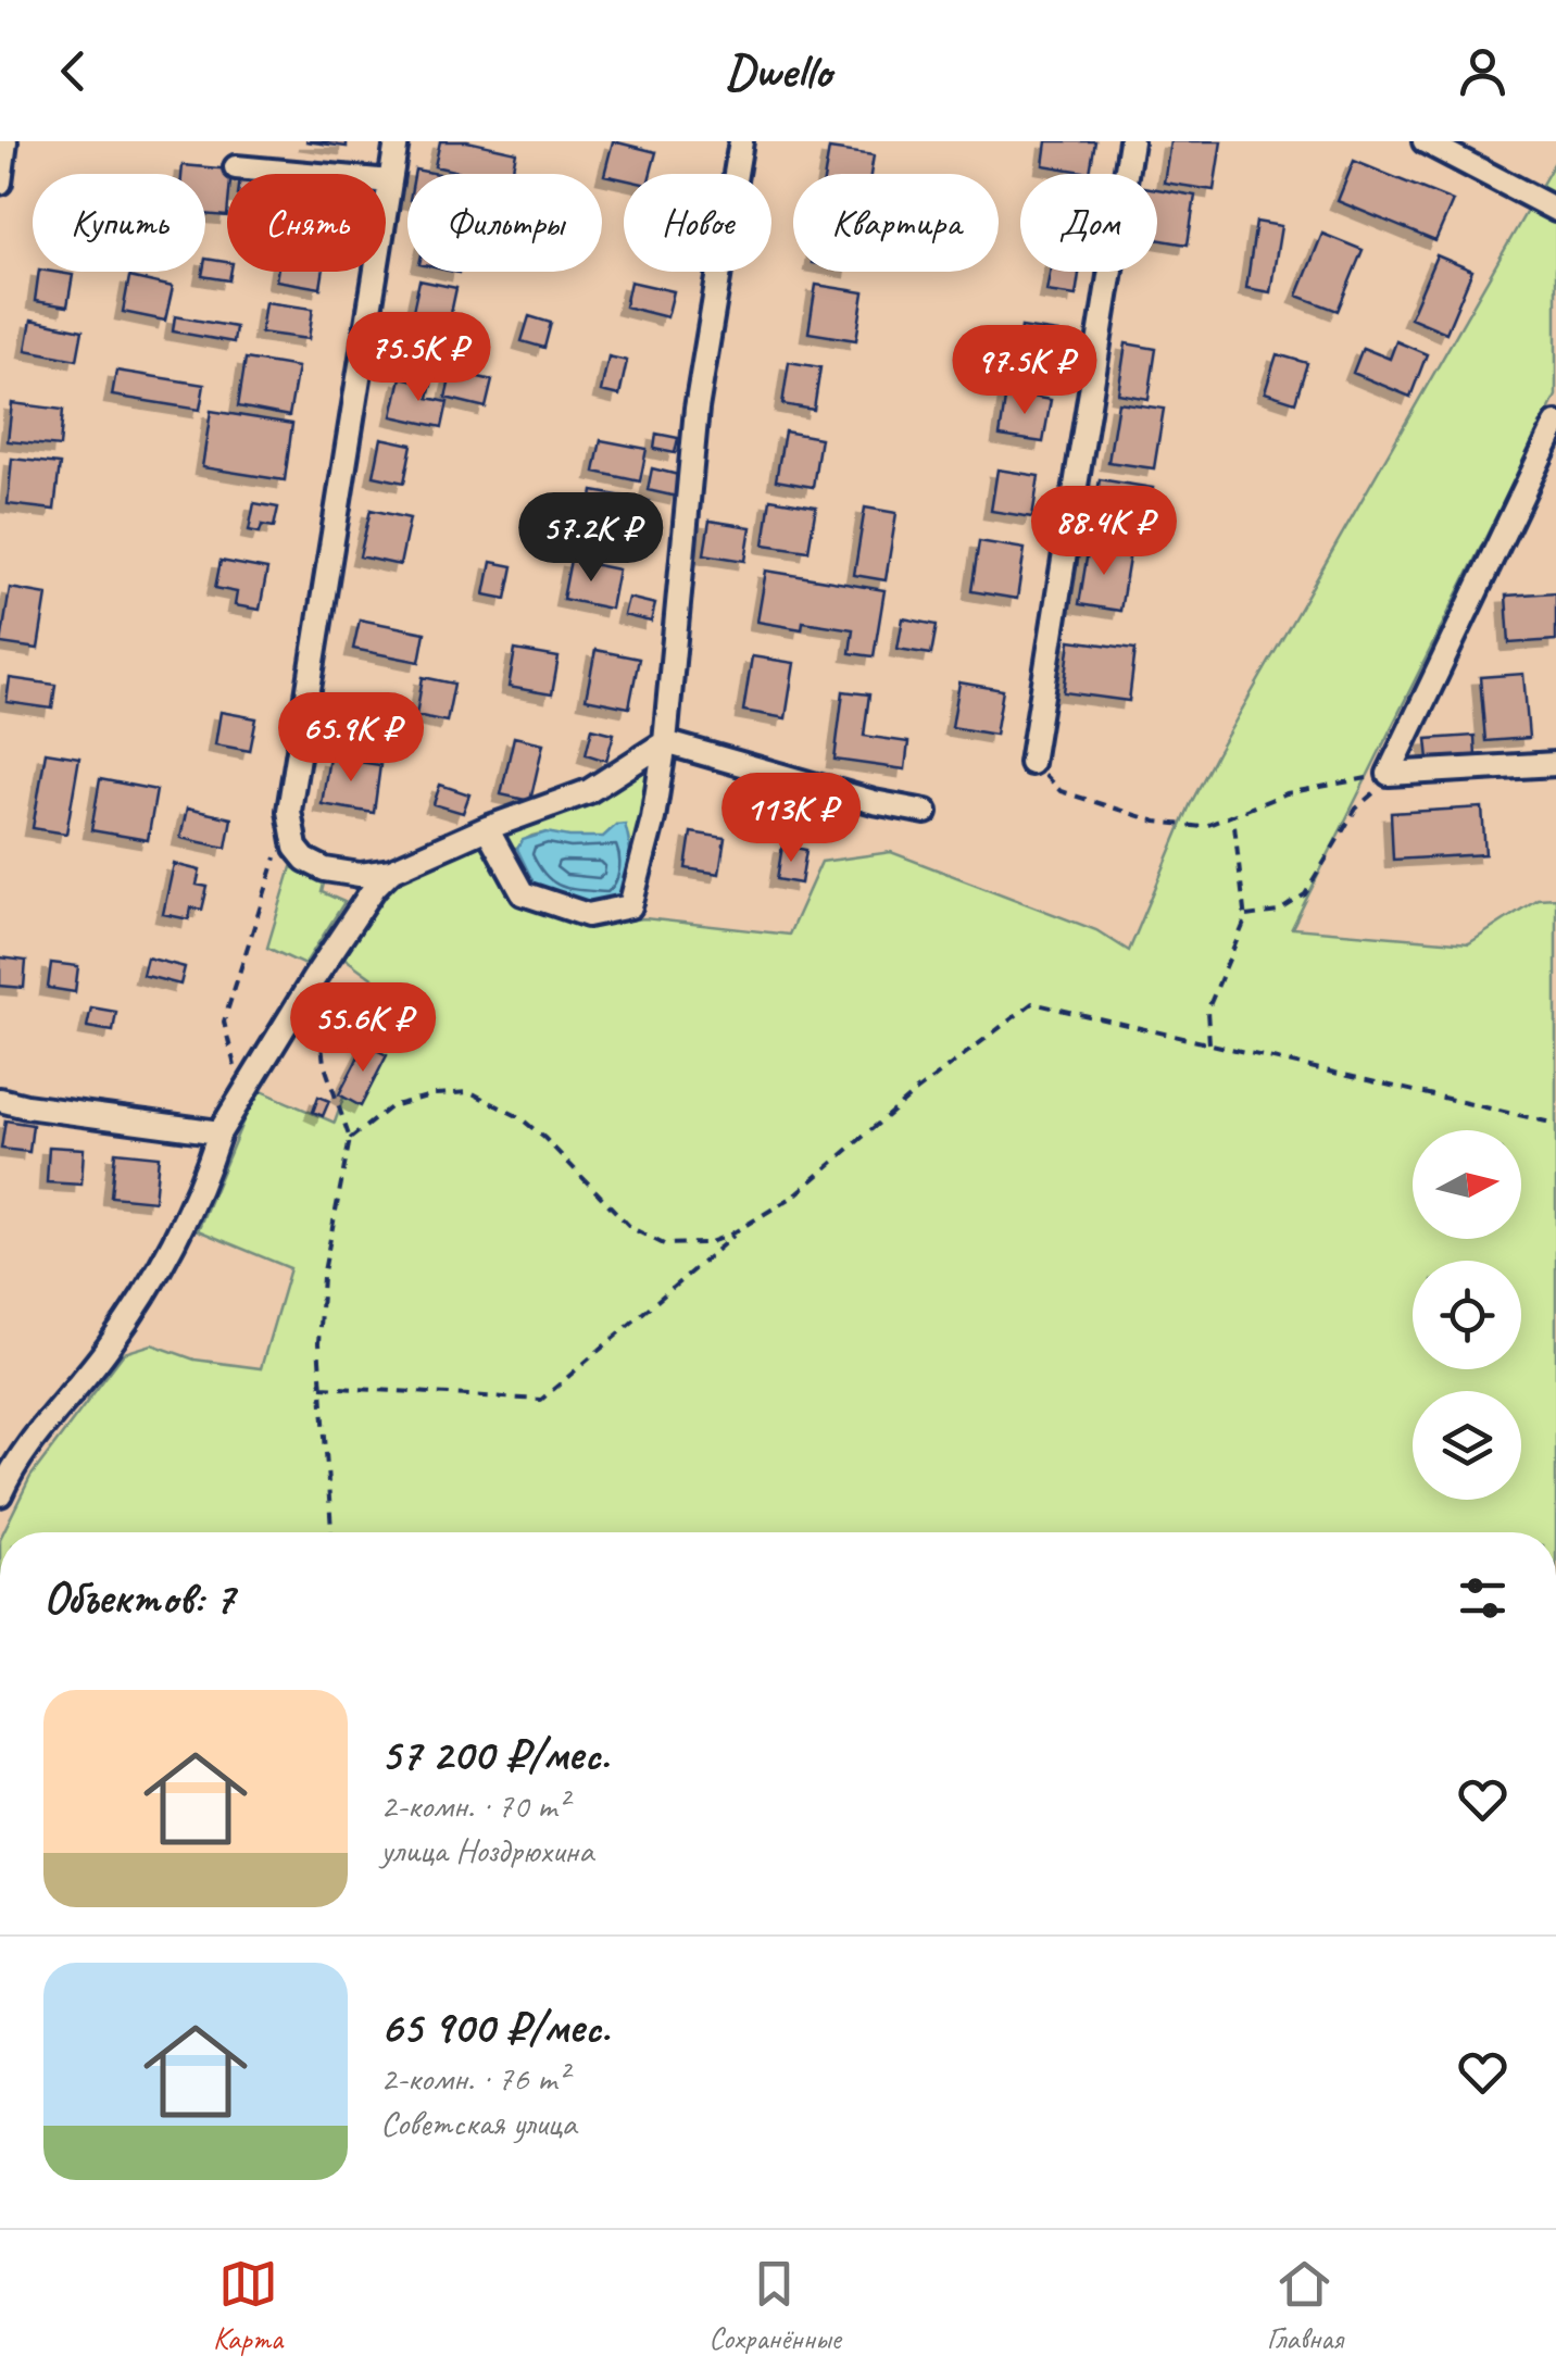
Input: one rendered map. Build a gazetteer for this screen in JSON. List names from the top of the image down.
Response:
{
  "north": "right",
  "page": {
    "header": "Dwello",
    "chip": [
      "Купить",
      "Снять",
      "Фильтры",
      "Новое",
      "Квартира",
      "Дом"
    ],
    "price": [
      "75.5K ₽",
      "97.5K ₽",
      "88.4K ₽",
      "57.2K ₽",
      "65.9K ₽",
      "113K ₽",
      "55.6K ₽"
    ],
    "heading": "Объектов: 7",
    "list": [
      {
        "name": "57 200 ₽/мес.",
        "note": "2-комн. · 70 m² · улица Ноздрюхина"
      },
      {
        "name": "65 900 ₽/мес.",
        "note": "2-комн. · 76 m² · Советская улица"
      }
    ],
    "tabs": ["Карта", "Сохранённые", "Главная"]
  }
}
